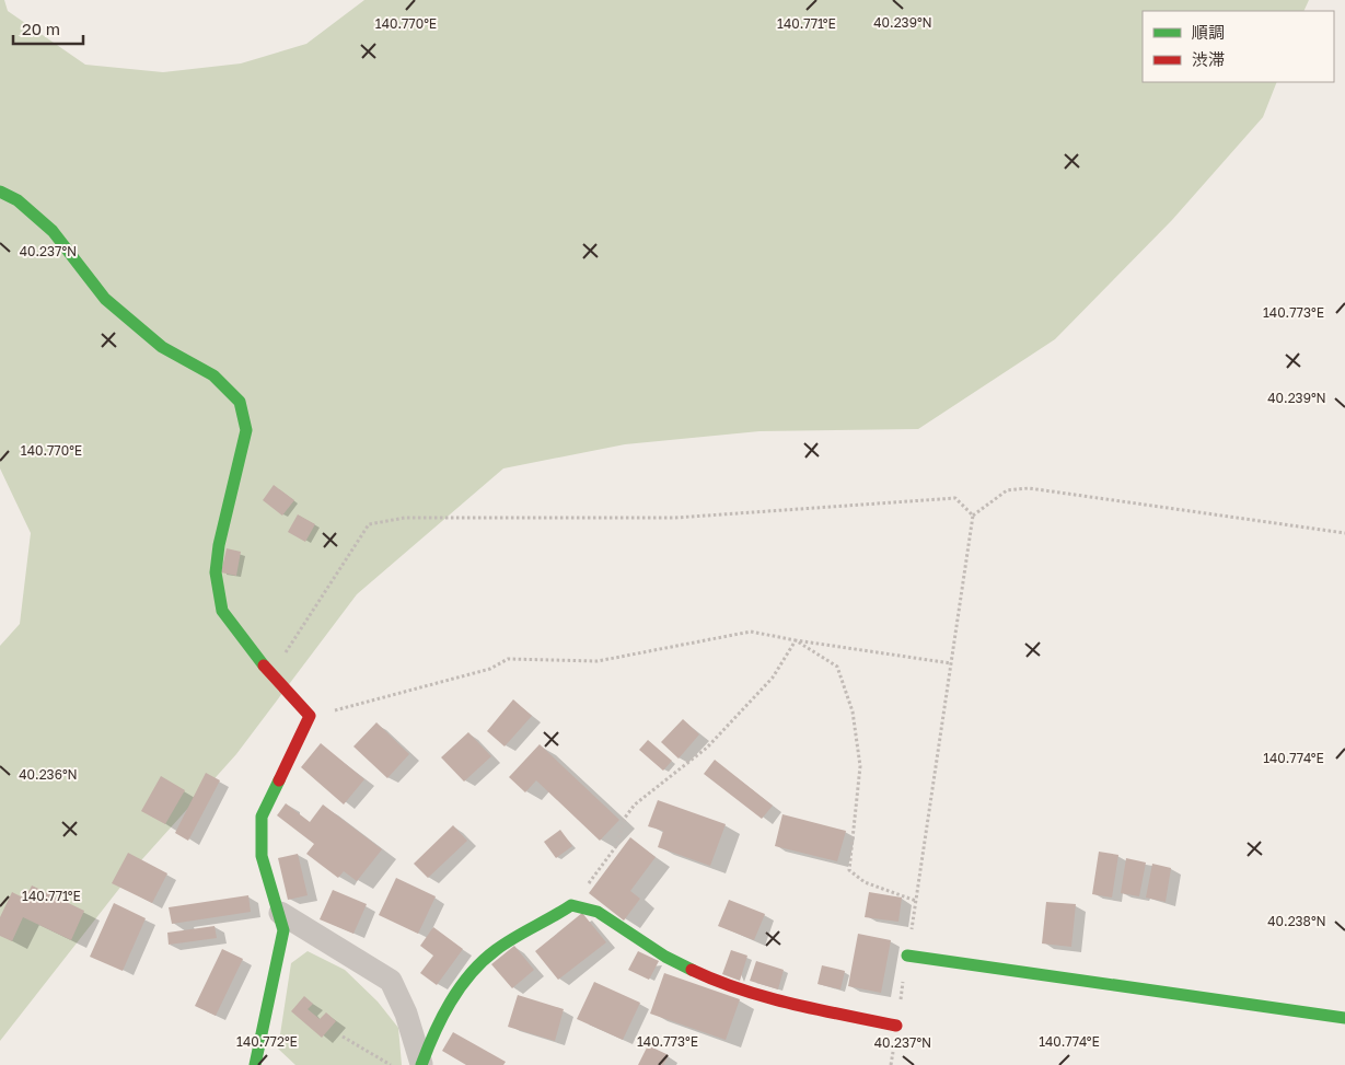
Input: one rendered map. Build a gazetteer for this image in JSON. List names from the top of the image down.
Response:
{
  "legend": ["順調", "渋滞"],
  "scale_bar": "20 m",
  "coordinates": [
    "40.239°N",
    "140.770°E",
    "140.771°E",
    "40.237°N",
    "140.773°E",
    "140.774°E",
    "40.236°N",
    "40.238°N",
    "140.772°E"
  ]
}
